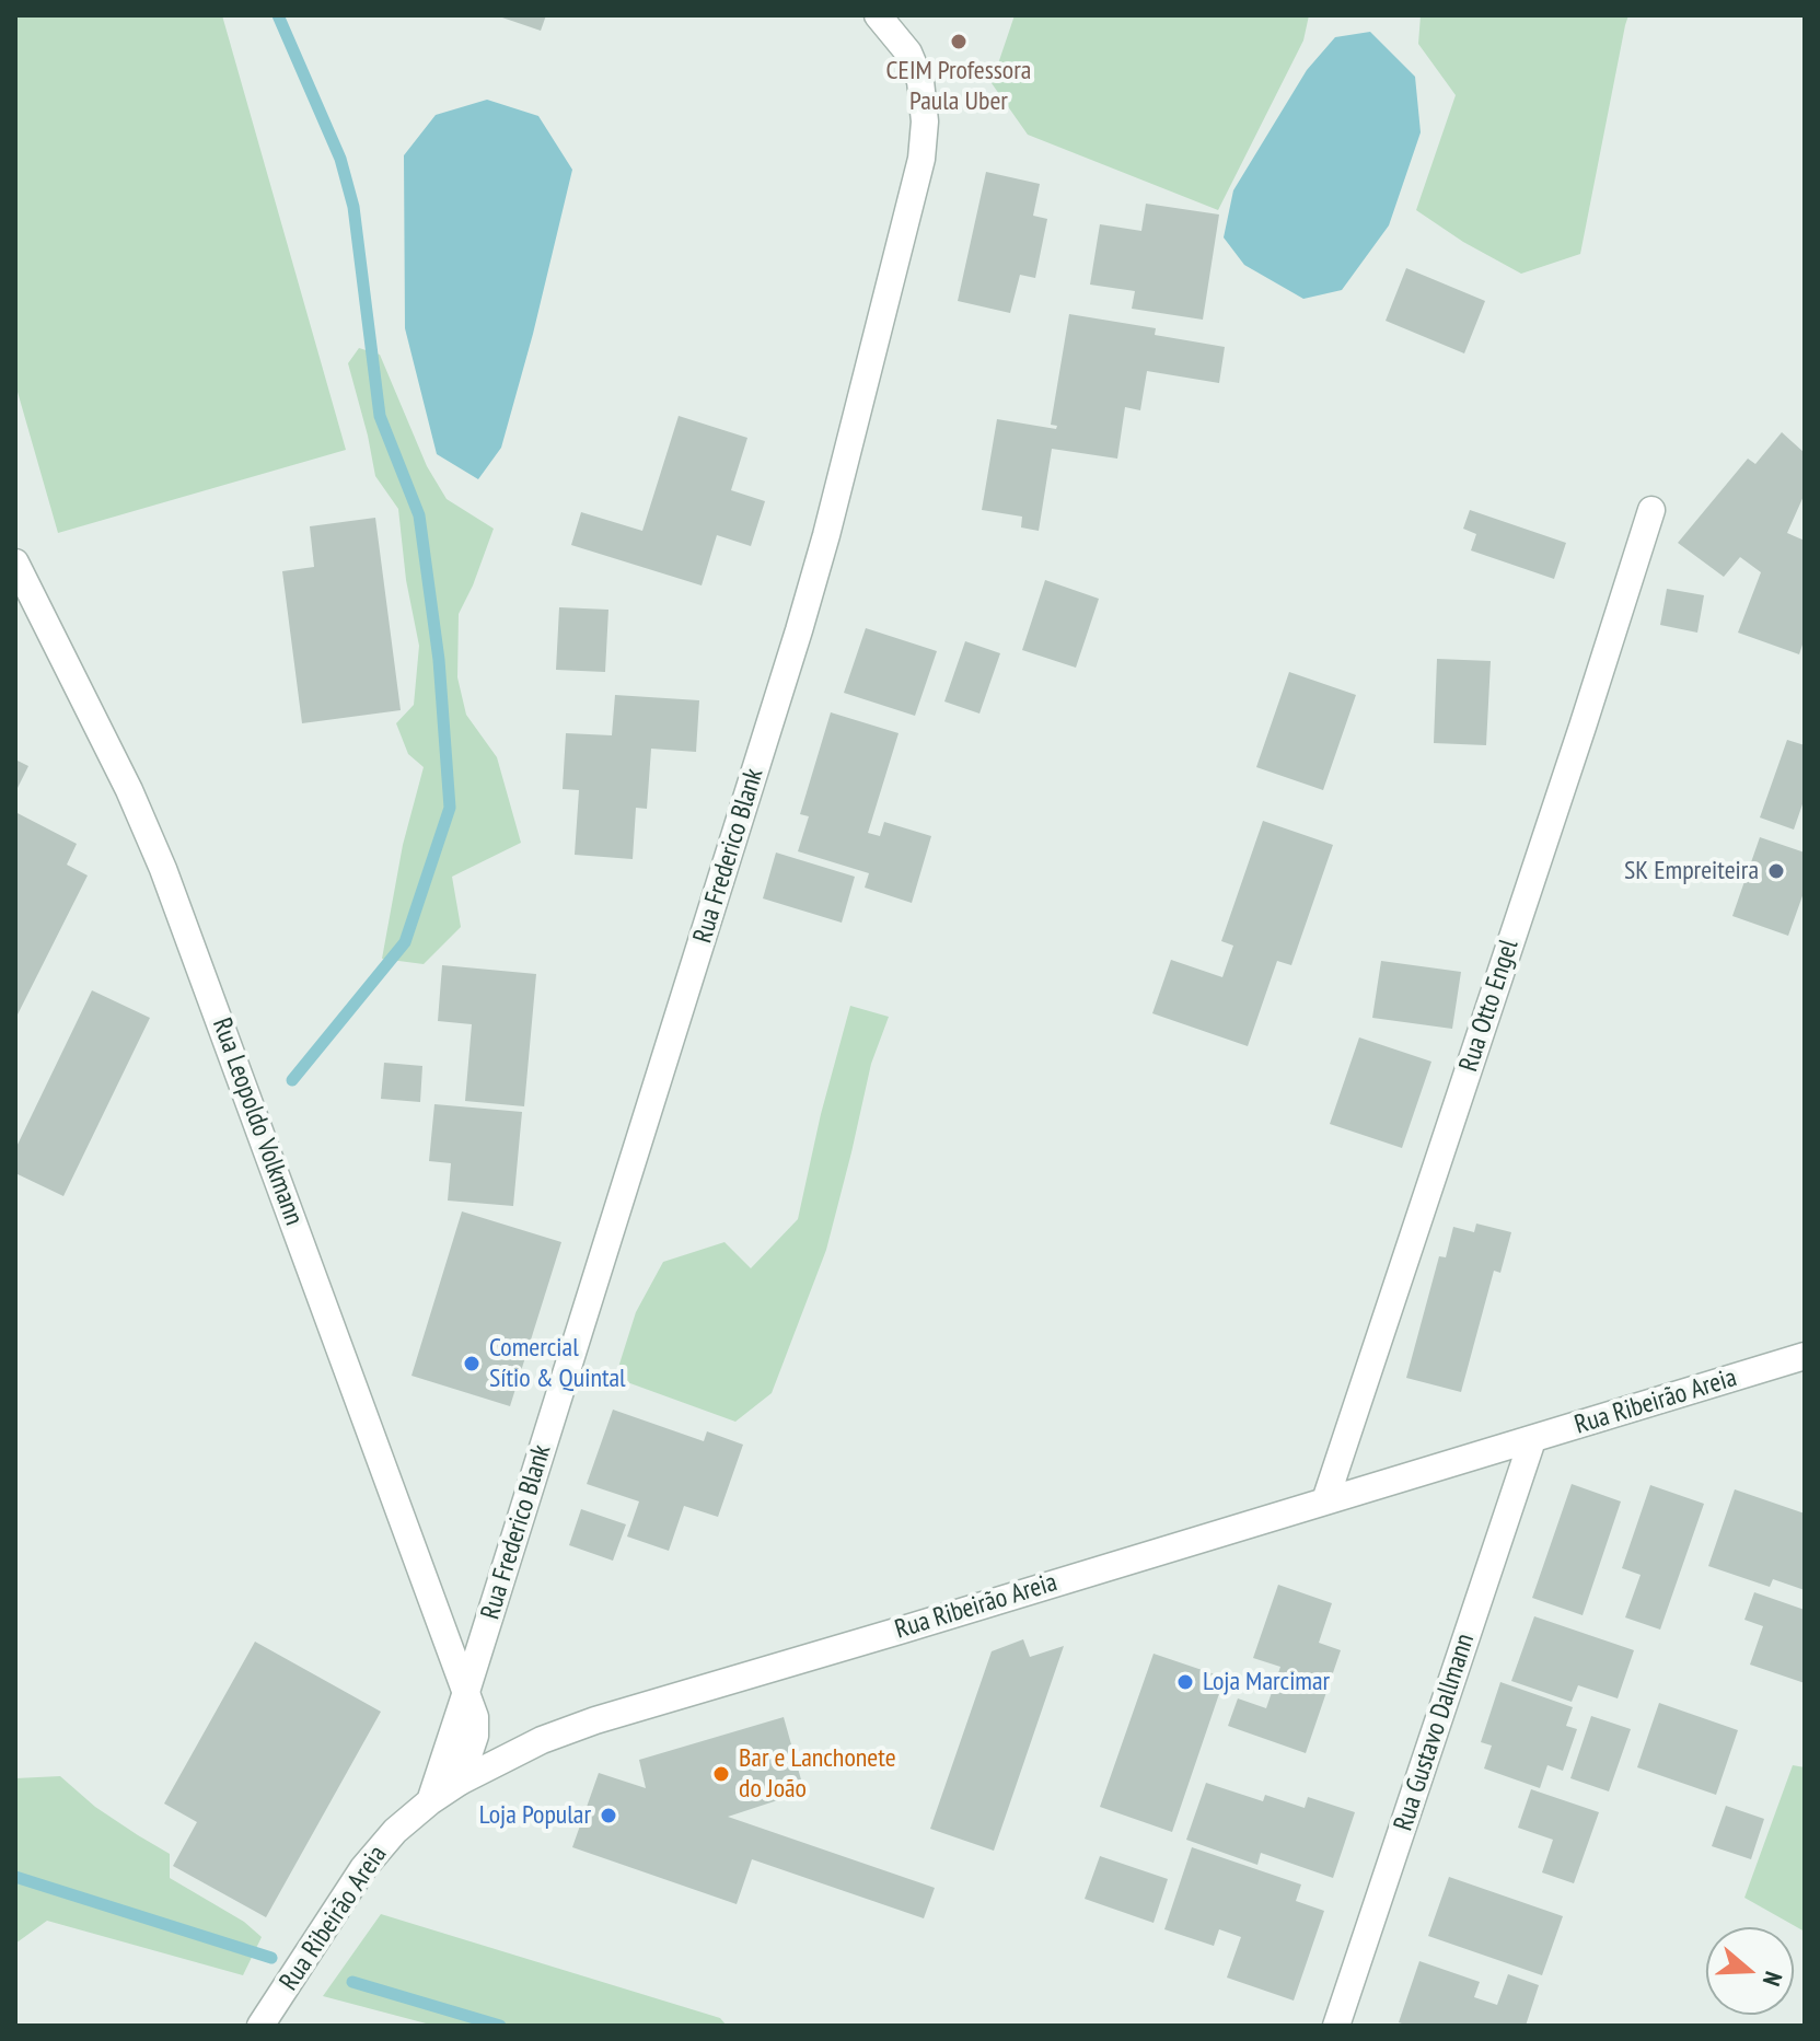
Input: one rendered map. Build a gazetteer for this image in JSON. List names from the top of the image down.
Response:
{
  "streets": {
    "street": [
      "Rua Frederico Blank",
      "Rua Otto Engel",
      "Rua Leopoldo Volkmann",
      "Rua Ribeirão Areia",
      "Rua Gustavo Dallmann"
    ]
  },
  "crossings": [
    ["Rua Frederico Blank", "Rua Leopoldo Volkmann"],
    ["Rua Otto Engel", "Rua Ribeirão Areia"],
    ["Rua Leopoldo Volkmann", "Rua Ribeirão Areia"],
    ["Rua Ribeirão Areia", "Rua Gustavo Dallmann"]
  ],
  "places": [
    "CEIM Professora Paula Uber",
    "SK Empreiteira",
    "Comercial Sítio & Quintal",
    "Loja Marcimar",
    "Bar e Lanchonete do João",
    "Loja Popular"
  ],
  "north": "right"
}
